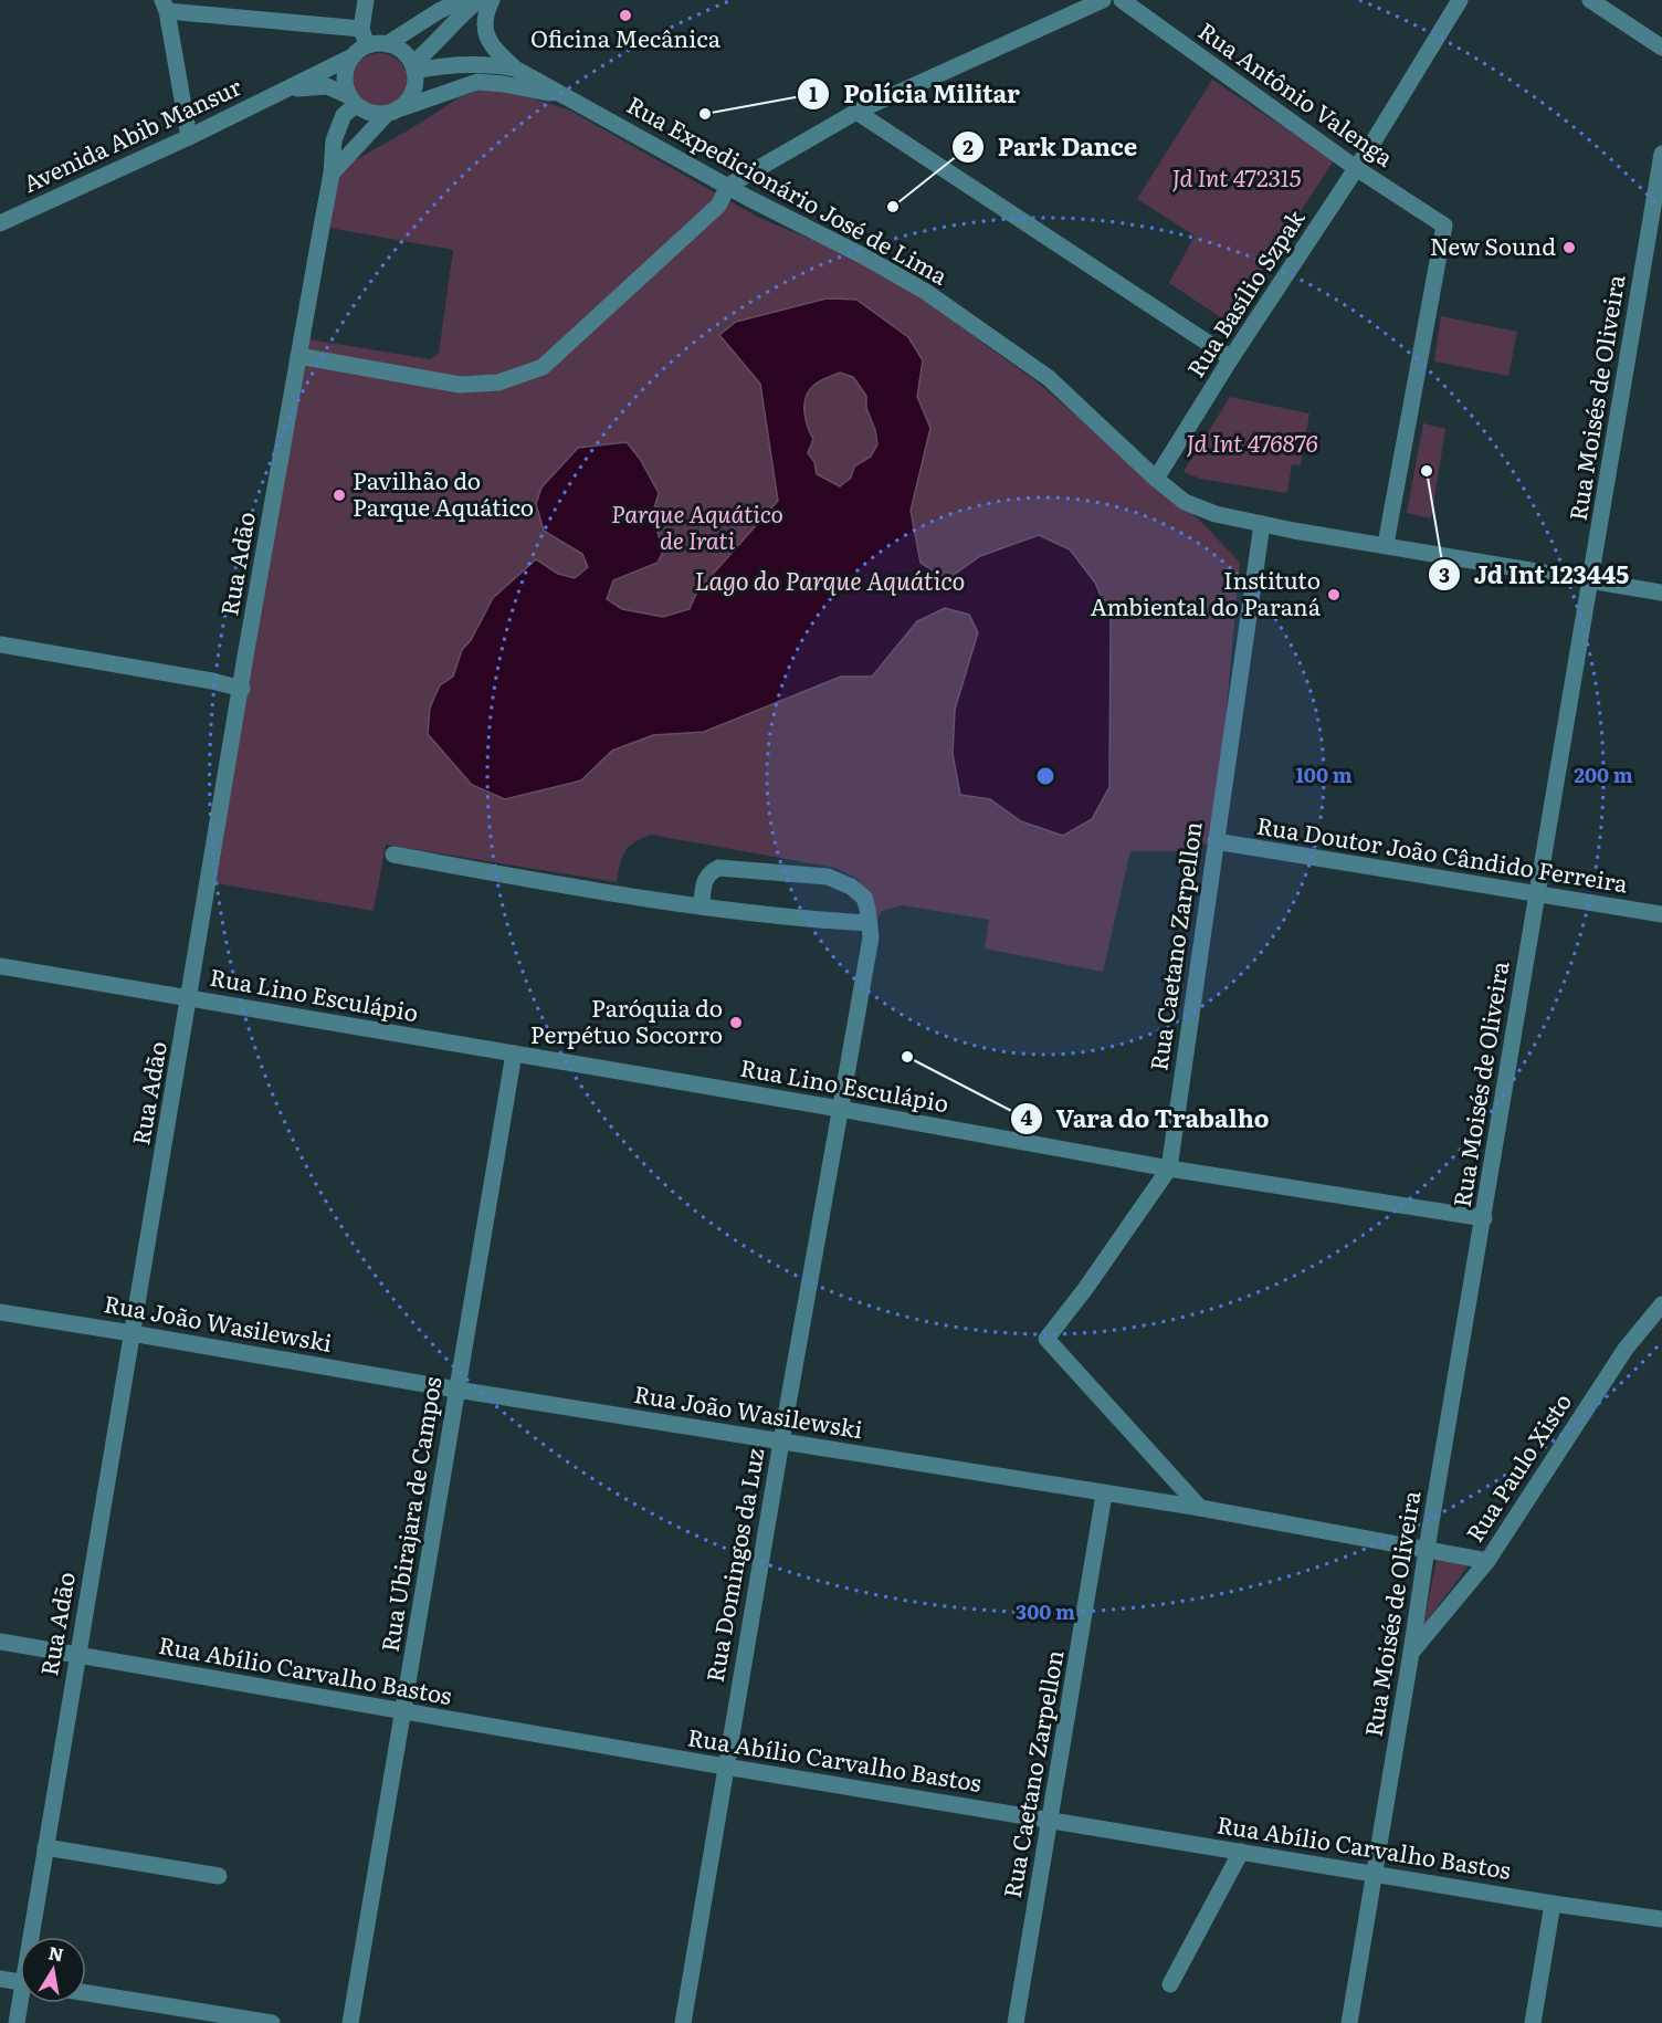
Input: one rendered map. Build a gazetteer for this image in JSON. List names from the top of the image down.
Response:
{
  "streets": {
    "street": [
      "Rua Antônio Valenga",
      "Avenida Abib Mansur",
      "Rua Expedicionário José de Lima",
      "Rua Basílio Szpak",
      "Rua Moisés de Oliveira",
      "Rua Adão",
      "Rua Doutor João Cândido Ferreira",
      "Rua Caetano Zarpellon",
      "Rua Lino Esculápio",
      "Rua João Wasilewski",
      "Rua Paulo Xisto",
      "Rua Ubirajara de Campos",
      "Rua Domingos da Luz",
      "Rua Abílio Carvalho Bastos"
    ]
  },
  "crossings": [
    ["Rua Antônio Valenga", "Rua Expedicionário José de Lima"],
    ["Rua Antônio Valenga", "Rua Basílio Szpak"],
    ["Avenida Abib Mansur", "Rua Expedicionário José de Lima"],
    ["Avenida Abib Mansur", "Rua Adão"],
    ["Rua Expedicionário José de Lima", "Rua Basílio Szpak"],
    ["Rua Expedicionário José de Lima", "Rua Moisés de Oliveira"],
    ["Rua Expedicionário José de Lima", "Rua Adão"],
    ["Rua Expedicionário José de Lima", "Rua Caetano Zarpellon"],
    ["Rua Moisés de Oliveira", "Rua Doutor João Cândido Ferreira"],
    ["Rua Moisés de Oliveira", "Rua Lino Esculápio"],
    ["Rua Moisés de Oliveira", "Rua João Wasilewski"],
    ["Rua Moisés de Oliveira", "Rua Paulo Xisto"],
    ["Rua Moisés de Oliveira", "Rua Abílio Carvalho Bastos"],
    ["Rua Adão", "Rua Lino Esculápio"],
    ["Rua Adão", "Rua João Wasilewski"],
    ["Rua Adão", "Rua Abílio Carvalho Bastos"],
    ["Rua Doutor João Cândido Ferreira", "Rua Caetano Zarpellon"],
    ["Rua Caetano Zarpellon", "Rua Lino Esculápio"],
    ["Rua Caetano Zarpellon", "Rua João Wasilewski"],
    ["Rua Caetano Zarpellon", "Rua Abílio Carvalho Bastos"],
    ["Rua Lino Esculápio", "Rua Ubirajara de Campos"],
    ["Rua Lino Esculápio", "Rua Domingos da Luz"],
    ["Rua João Wasilewski", "Rua Paulo Xisto"],
    ["Rua João Wasilewski", "Rua Ubirajara de Campos"],
    ["Rua João Wasilewski", "Rua Domingos da Luz"],
    ["Rua Ubirajara de Campos", "Rua Abílio Carvalho Bastos"],
    ["Rua Domingos da Luz", "Rua Abílio Carvalho Bastos"]
  ],
  "water": ["Lago do Parque Aquático"],
  "parks": ["Jd Int 472315", "Jd Int 476876", "Parque Aquático de Irati"],
  "places": [
    "Oficina Mecânica",
    "Polícia Militar",
    "Park Dance",
    "New Sound",
    "Jd Int 123445",
    "Pavilhão do Parque Aquático",
    "Instituto Ambiental do Paraná",
    "Paróquia do Perpétuo Socorro",
    "Vara do Trabalho"
  ],
  "north": "top",
  "rings": ["100 m", "200 m", "300 m"]
}
